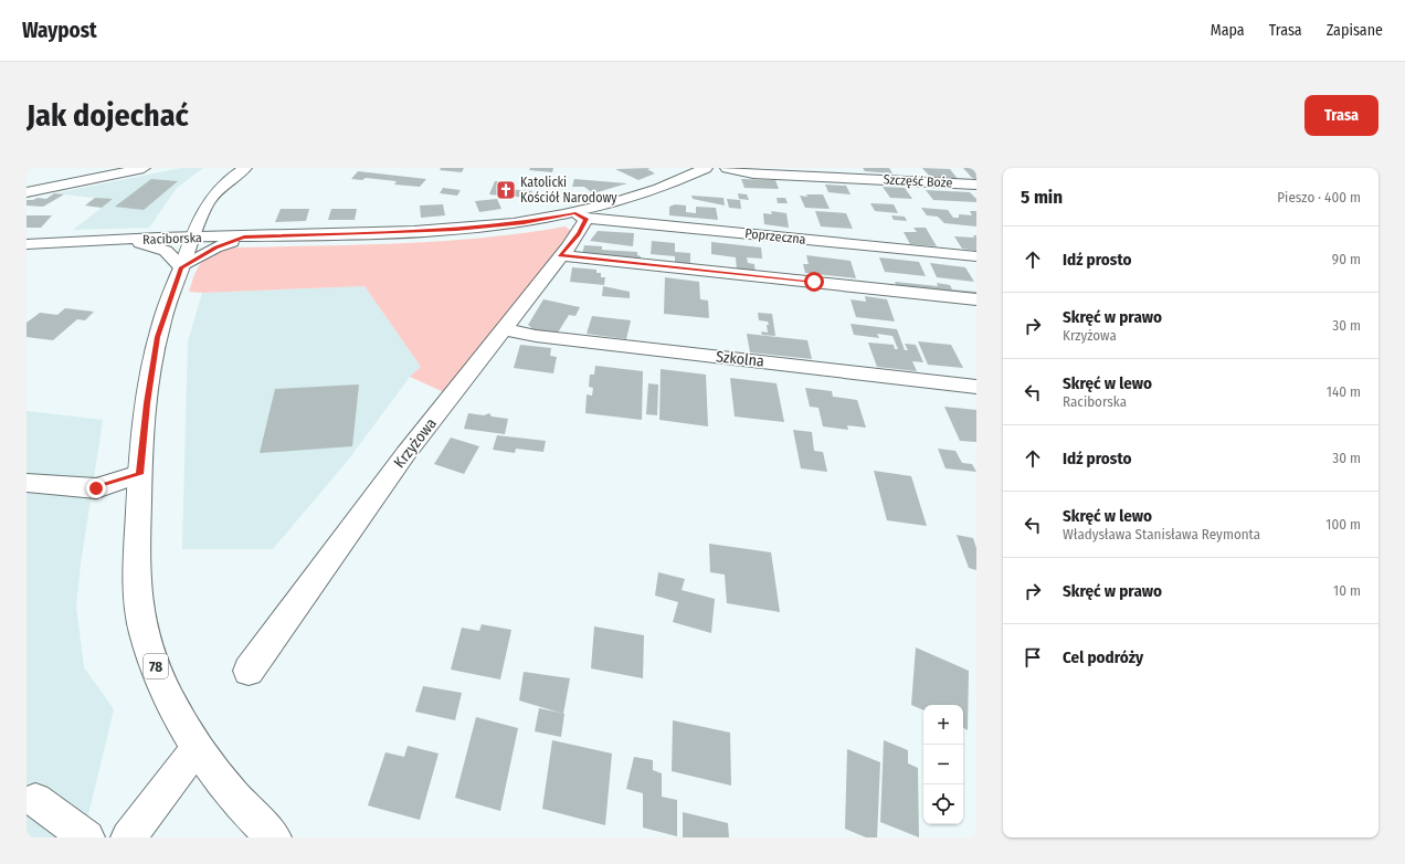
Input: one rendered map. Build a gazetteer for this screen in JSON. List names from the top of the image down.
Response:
{
  "streets": {
    "street": [
      "Szczęść Boże",
      "Poprzeczna",
      "Raciborska",
      "Szkolna",
      "Krzyżowa",
      "78"
    ]
  },
  "crossings": [
    ["Poprzeczna", "Raciborska"],
    ["Poprzeczna", "Krzyżowa"],
    ["Raciborska", "Krzyżowa"],
    ["Raciborska", "78"],
    ["Szkolna", "Krzyżowa"]
  ],
  "places": {
    "church": ["Katolicki Kościół Narodowy"]
  },
  "page": {
    "header": "Waypost",
    "nav": ["Mapa", "Trasa", "Zapisane"],
    "buttons": "Trasa",
    "title": "Jak dojechać",
    "heading": ["5 min", "Pieszo · 400 m"],
    "list": [
      ["Idź prosto", "90 m"],
      ["Skręć w prawo", "Krzyżowa", "30 m"],
      ["Skręć w lewo", "Raciborska", "140 m"],
      ["Idź prosto", "30 m"],
      ["Skręć w lewo", "Władysława Stanisława Reymonta", "100 m"],
      ["Skręć w prawo", "10 m"],
      "Cel podróży"
    ],
    "map_buttons": ["+", "−"]
  }
}
